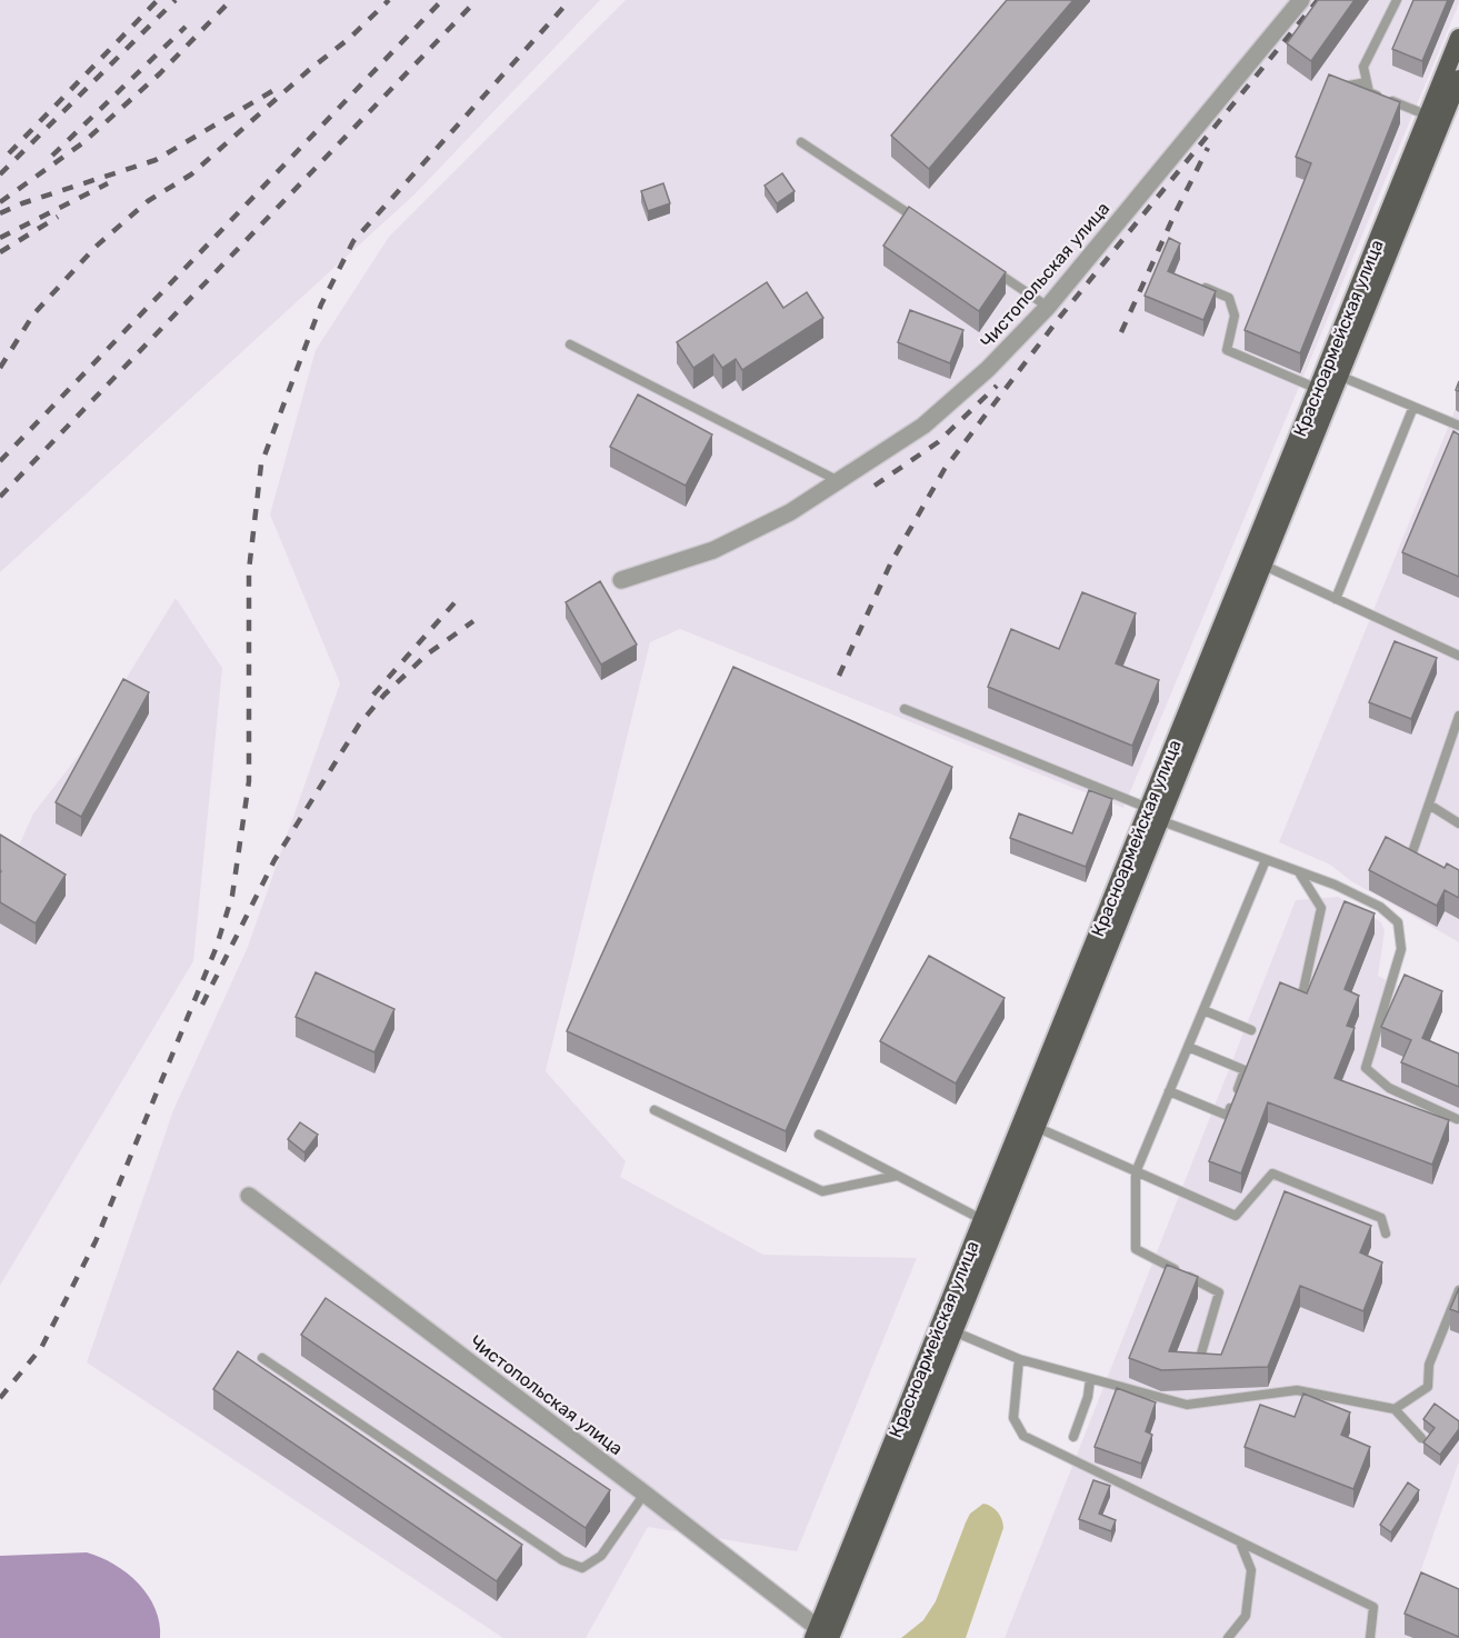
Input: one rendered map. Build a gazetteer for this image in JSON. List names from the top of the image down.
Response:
{
  "streets": {
    "main road": ["Красноармейская улица"],
    "street": ["Чистопольская улица"]
  },
  "crossings": [
    ["Чистопольская улица", "Красноармейская улица"]
  ]
}
